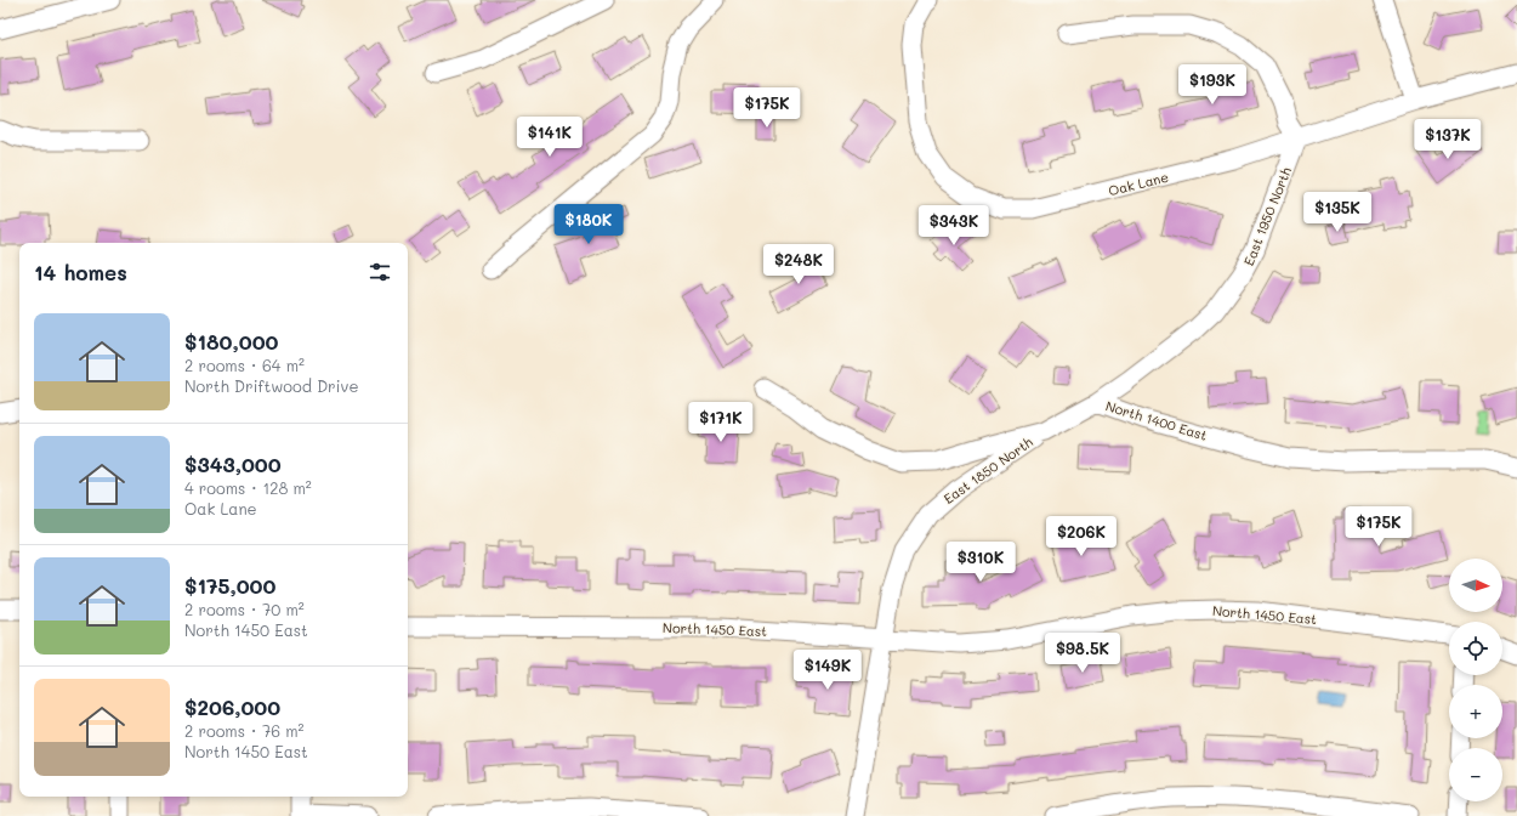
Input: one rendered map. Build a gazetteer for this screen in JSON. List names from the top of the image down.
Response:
{
  "streets": {
    "street": [
      "Oak Lane",
      "East 1950 North",
      "North 1400 East",
      "East 1850 North",
      "North 1450 East"
    ]
  },
  "crossings": [
    ["Oak Lane", "East 1950 North"],
    ["East 1950 North", "North 1400 East"],
    ["North 1400 East", "East 1850 North"],
    ["East 1850 North", "North 1450 East"]
  ],
  "north": "right",
  "page": {
    "price": [
      "$193K",
      "$175K",
      "$141K",
      "$137K",
      "$135K",
      "$180K",
      "$343K",
      "$248K",
      "$171K",
      "$175K",
      "$206K",
      "$310K",
      "$98.5K",
      "$149K"
    ],
    "heading": "14 homes",
    "list": [
      {
        "name": "$180,000",
        "note": "2 rooms · 64 m² · North Driftwood Drive"
      },
      {
        "name": "$343,000",
        "note": "4 rooms · 128 m² · Oak Lane"
      },
      {
        "name": "$175,000",
        "note": "2 rooms · 70 m² · North 1450 East"
      },
      {
        "name": "$206,000",
        "note": "2 rooms · 76 m² · North 1450 East"
      }
    ],
    "map_buttons": ["+", "−"]
  }
}
